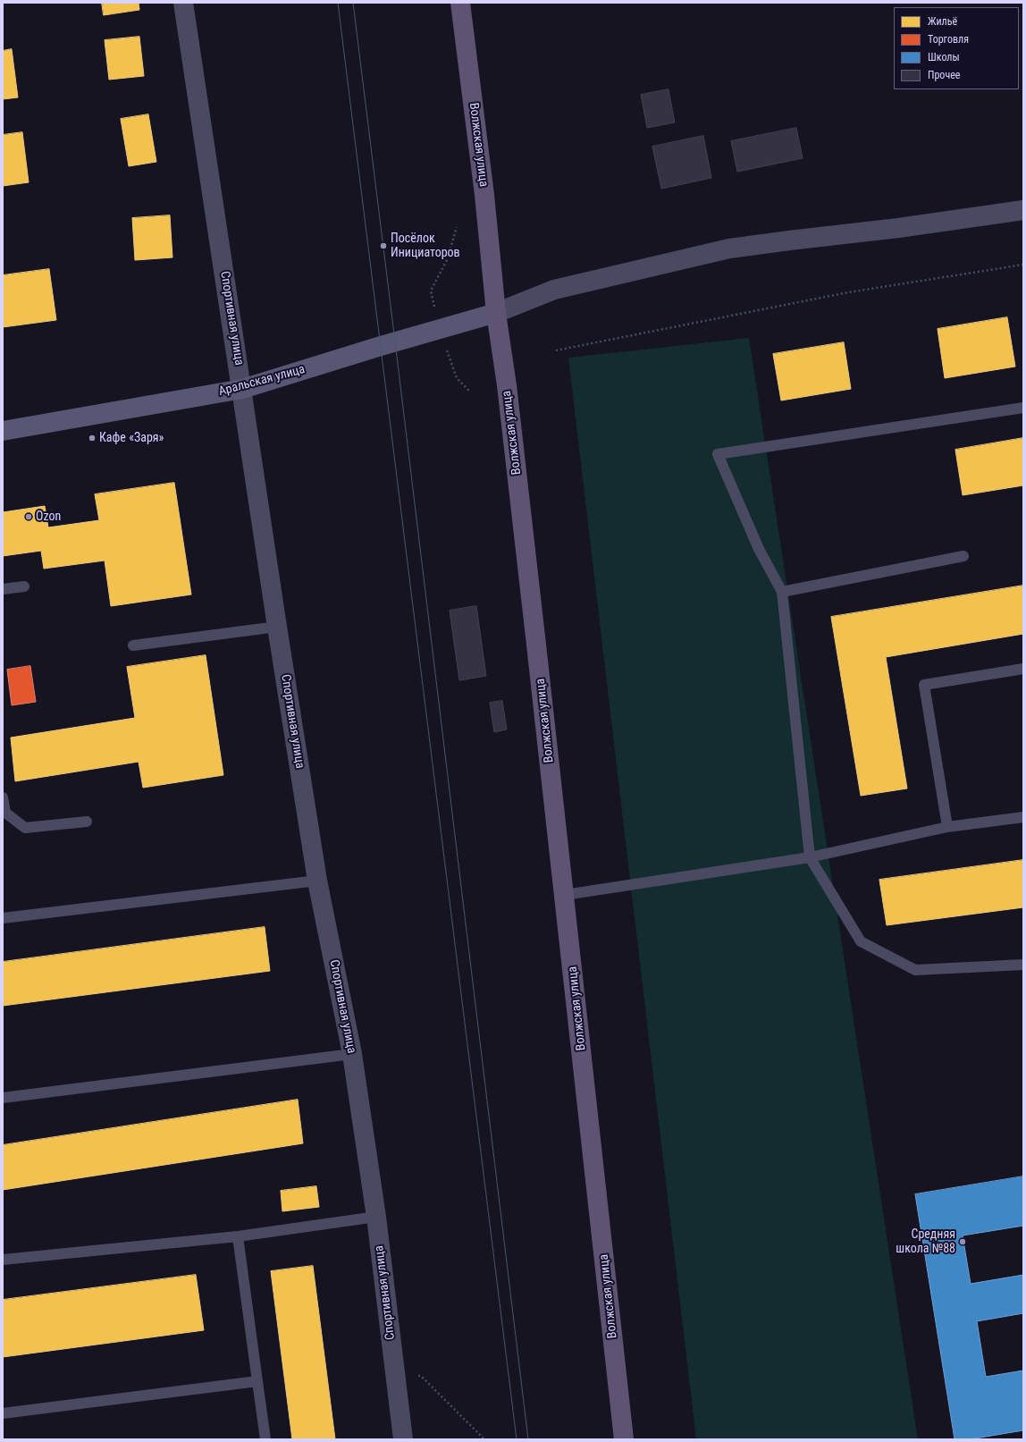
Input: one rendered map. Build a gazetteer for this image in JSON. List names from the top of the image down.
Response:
{
  "streets": {
    "main road": ["Волжская улица"],
    "street": ["Спортивная улица", "Аральская улица"]
  },
  "crossings": [
    ["Волжская улица", "Аральская улица"],
    ["Спортивная улица", "Аральская улица"]
  ],
  "places": [
    "Посёлок Инициаторов",
    "Кафе «Заря»",
    "Ozon",
    "Средняя школа №88"
  ],
  "legend": [
    "Жильё",
    "Торговля",
    "Школы",
    "Прочее"
  ]
}
